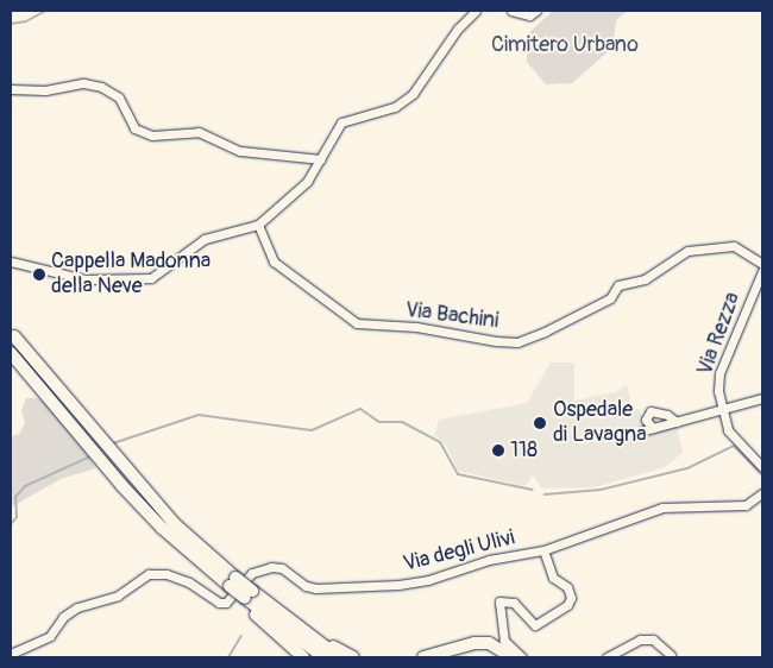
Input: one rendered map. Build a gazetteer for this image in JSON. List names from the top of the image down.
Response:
{
  "streets": {
    "street": ["Via Bachini", "Via Rezza", "Via degli Ulivi"]
  },
  "parks": ["Cimitero Urbano"],
  "places": ["Cappella Madonna della Neve", "Ospedale di Lavagna", "118"]
}
